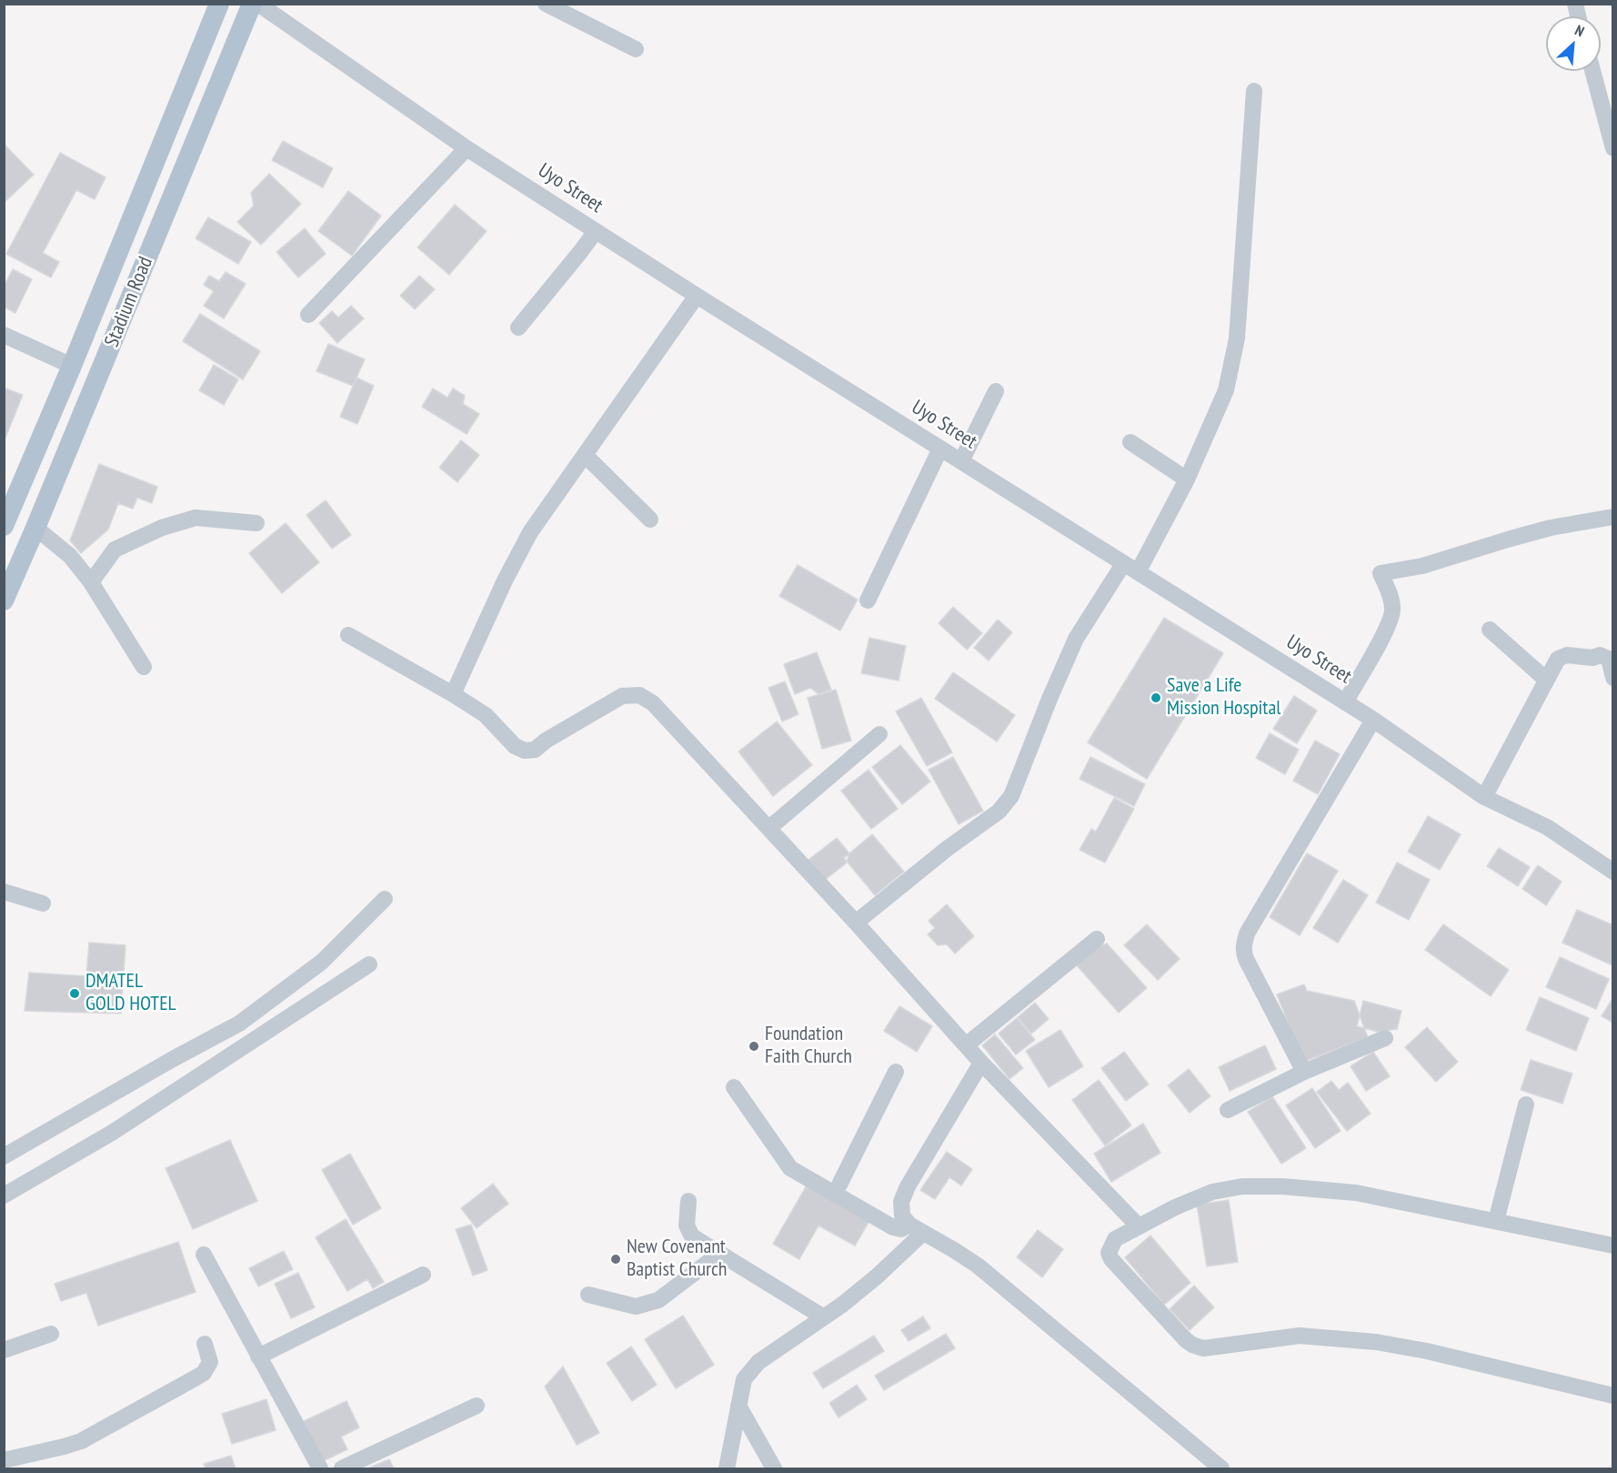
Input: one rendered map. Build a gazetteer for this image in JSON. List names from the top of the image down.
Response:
{
  "streets": {
    "main road": ["Stadium Road"],
    "street": ["Uyo Street"]
  },
  "places": [
    "Save a Life Mission Hospital",
    "DMATEL GOLD HOTEL",
    "Foundation Faith Church",
    "New Covenant Baptist Church"
  ],
  "north": "top right"
}
